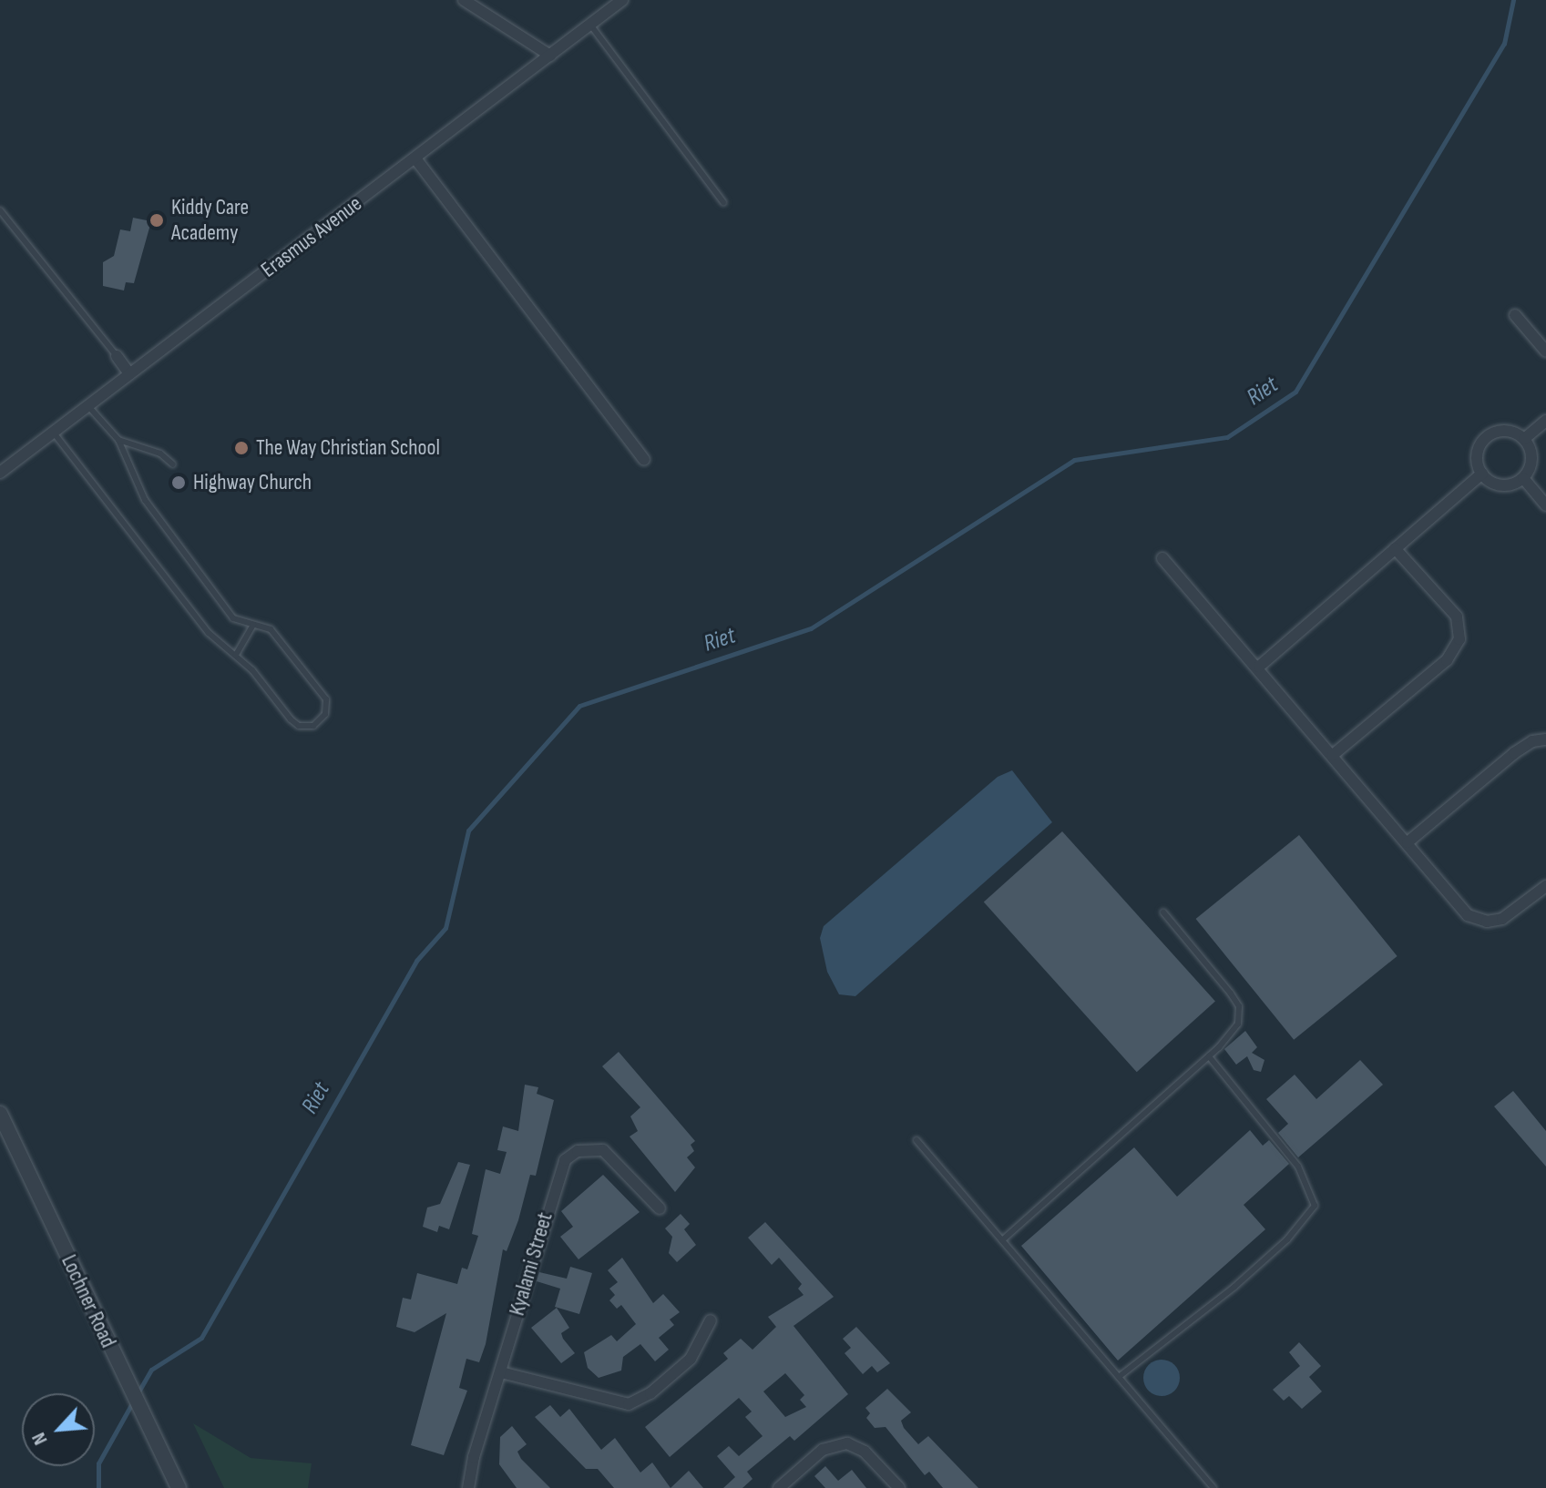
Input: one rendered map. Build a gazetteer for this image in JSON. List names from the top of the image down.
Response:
{
  "streets": {
    "street": ["Erasmus Avenue", "Kyalami Street", "Lochner Road"]
  },
  "water": ["Riet"],
  "places": ["Kiddy Care Academy", "The Way Christian School", "Highway Church"],
  "north": "bottom left"
}
